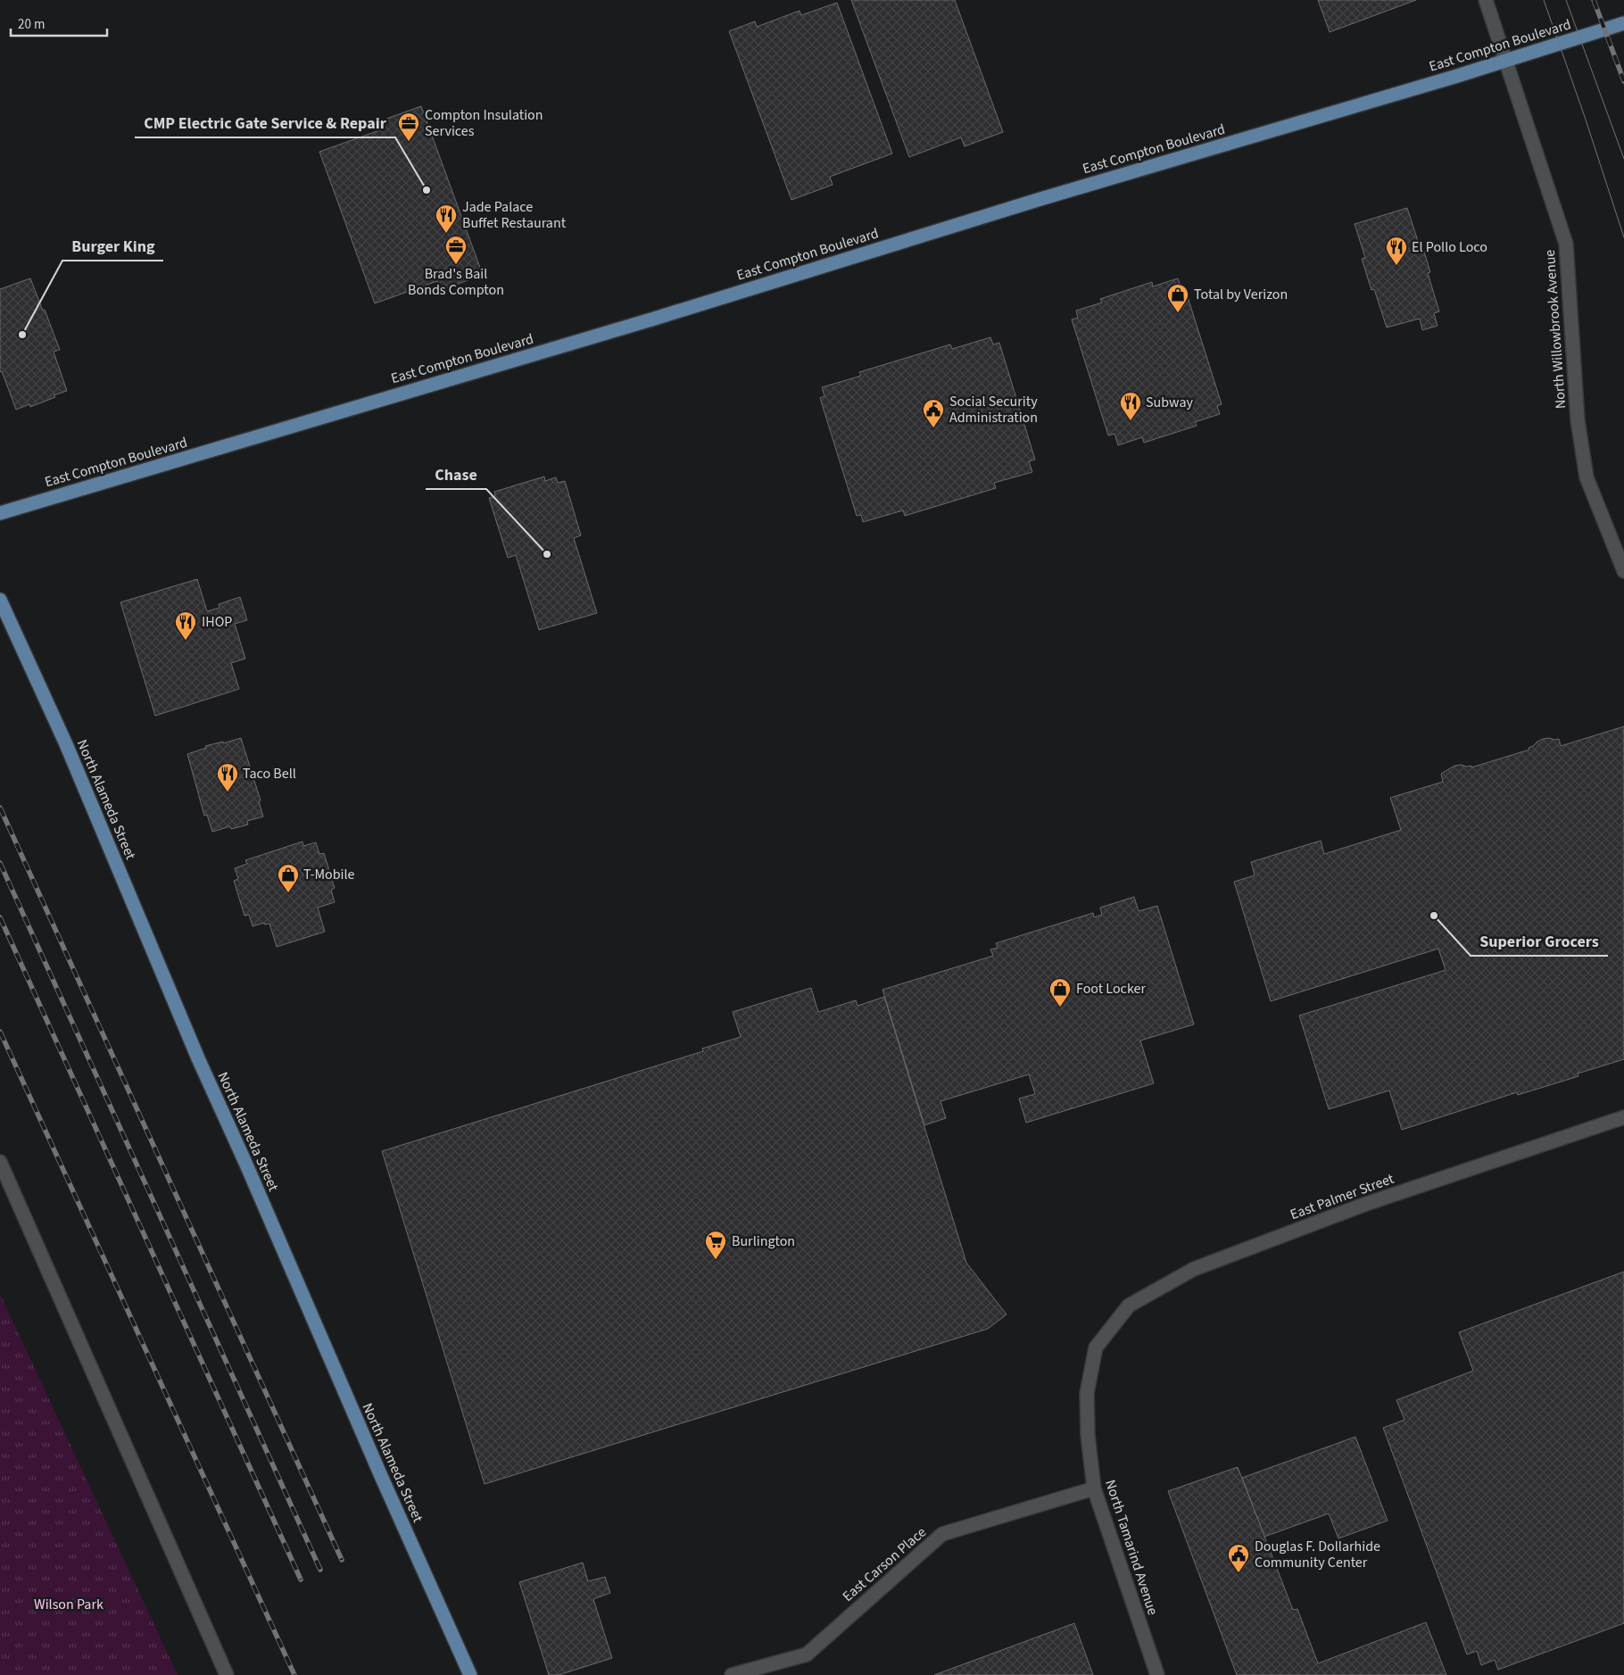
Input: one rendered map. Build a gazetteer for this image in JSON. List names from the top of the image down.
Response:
{
  "streets": {
    "main road": ["East Compton Boulevard", "North Alameda Street"],
    "street": [
      "North Willowbrook Avenue",
      "East Palmer Street",
      "North Tamarind Avenue",
      "East Carson Place"
    ]
  },
  "crossings": [
    ["East Compton Boulevard", "North Willowbrook Avenue"],
    ["East Palmer Street", "North Tamarind Avenue"],
    ["North Tamarind Avenue", "East Carson Place"]
  ],
  "parks": ["Wilson Park"],
  "places": {
    "office": ["Compton Insulation Services", "Brad's Bail Bonds Compton"],
    "other": [
      "CMP Electric Gate Service & Repair",
      "Burger King",
      "Chase",
      "Superior Grocers"
    ],
    "restaurant": [
      "Jade Palace Buffet Restaurant",
      "El Pollo Loco",
      "Subway",
      "IHOP",
      "Taco Bell"
    ],
    "shop": ["Total by Verizon", "T-Mobile", "Foot Locker"],
    "public building": ["Social Security Administration", "Douglas F. Dollarhide Community Center"],
    "supermarket": ["Burlington"]
  },
  "scale_bar": "20 m"
}
